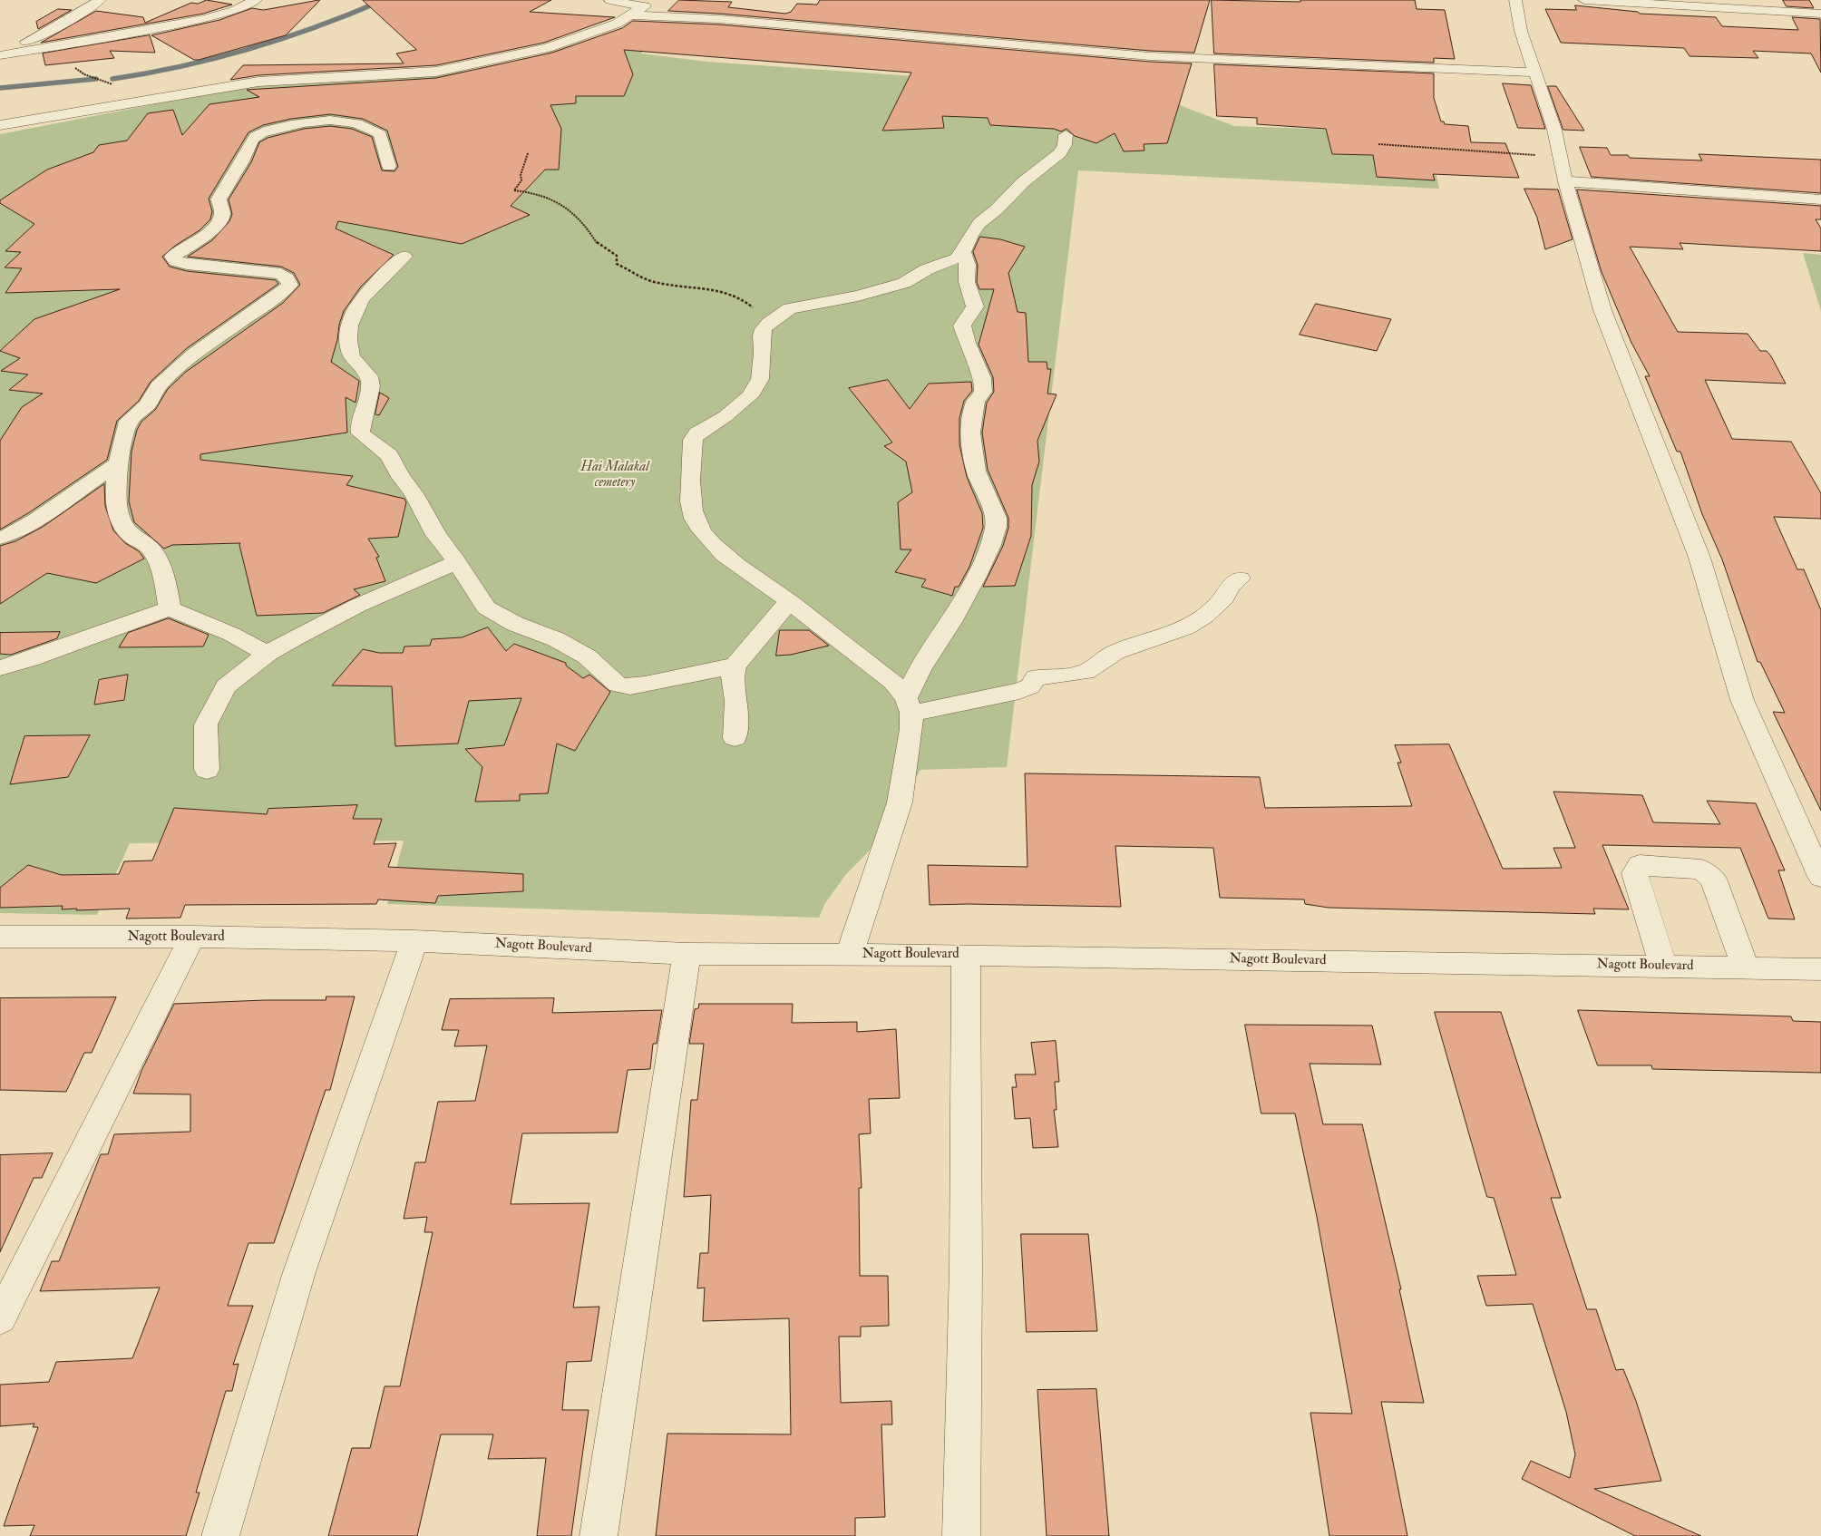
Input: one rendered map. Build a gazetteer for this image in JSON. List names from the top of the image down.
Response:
{
  "streets": {
    "street": ["Nagott Boulevard"]
  },
  "parks": ["Hai Malakal cemetery"]
}
